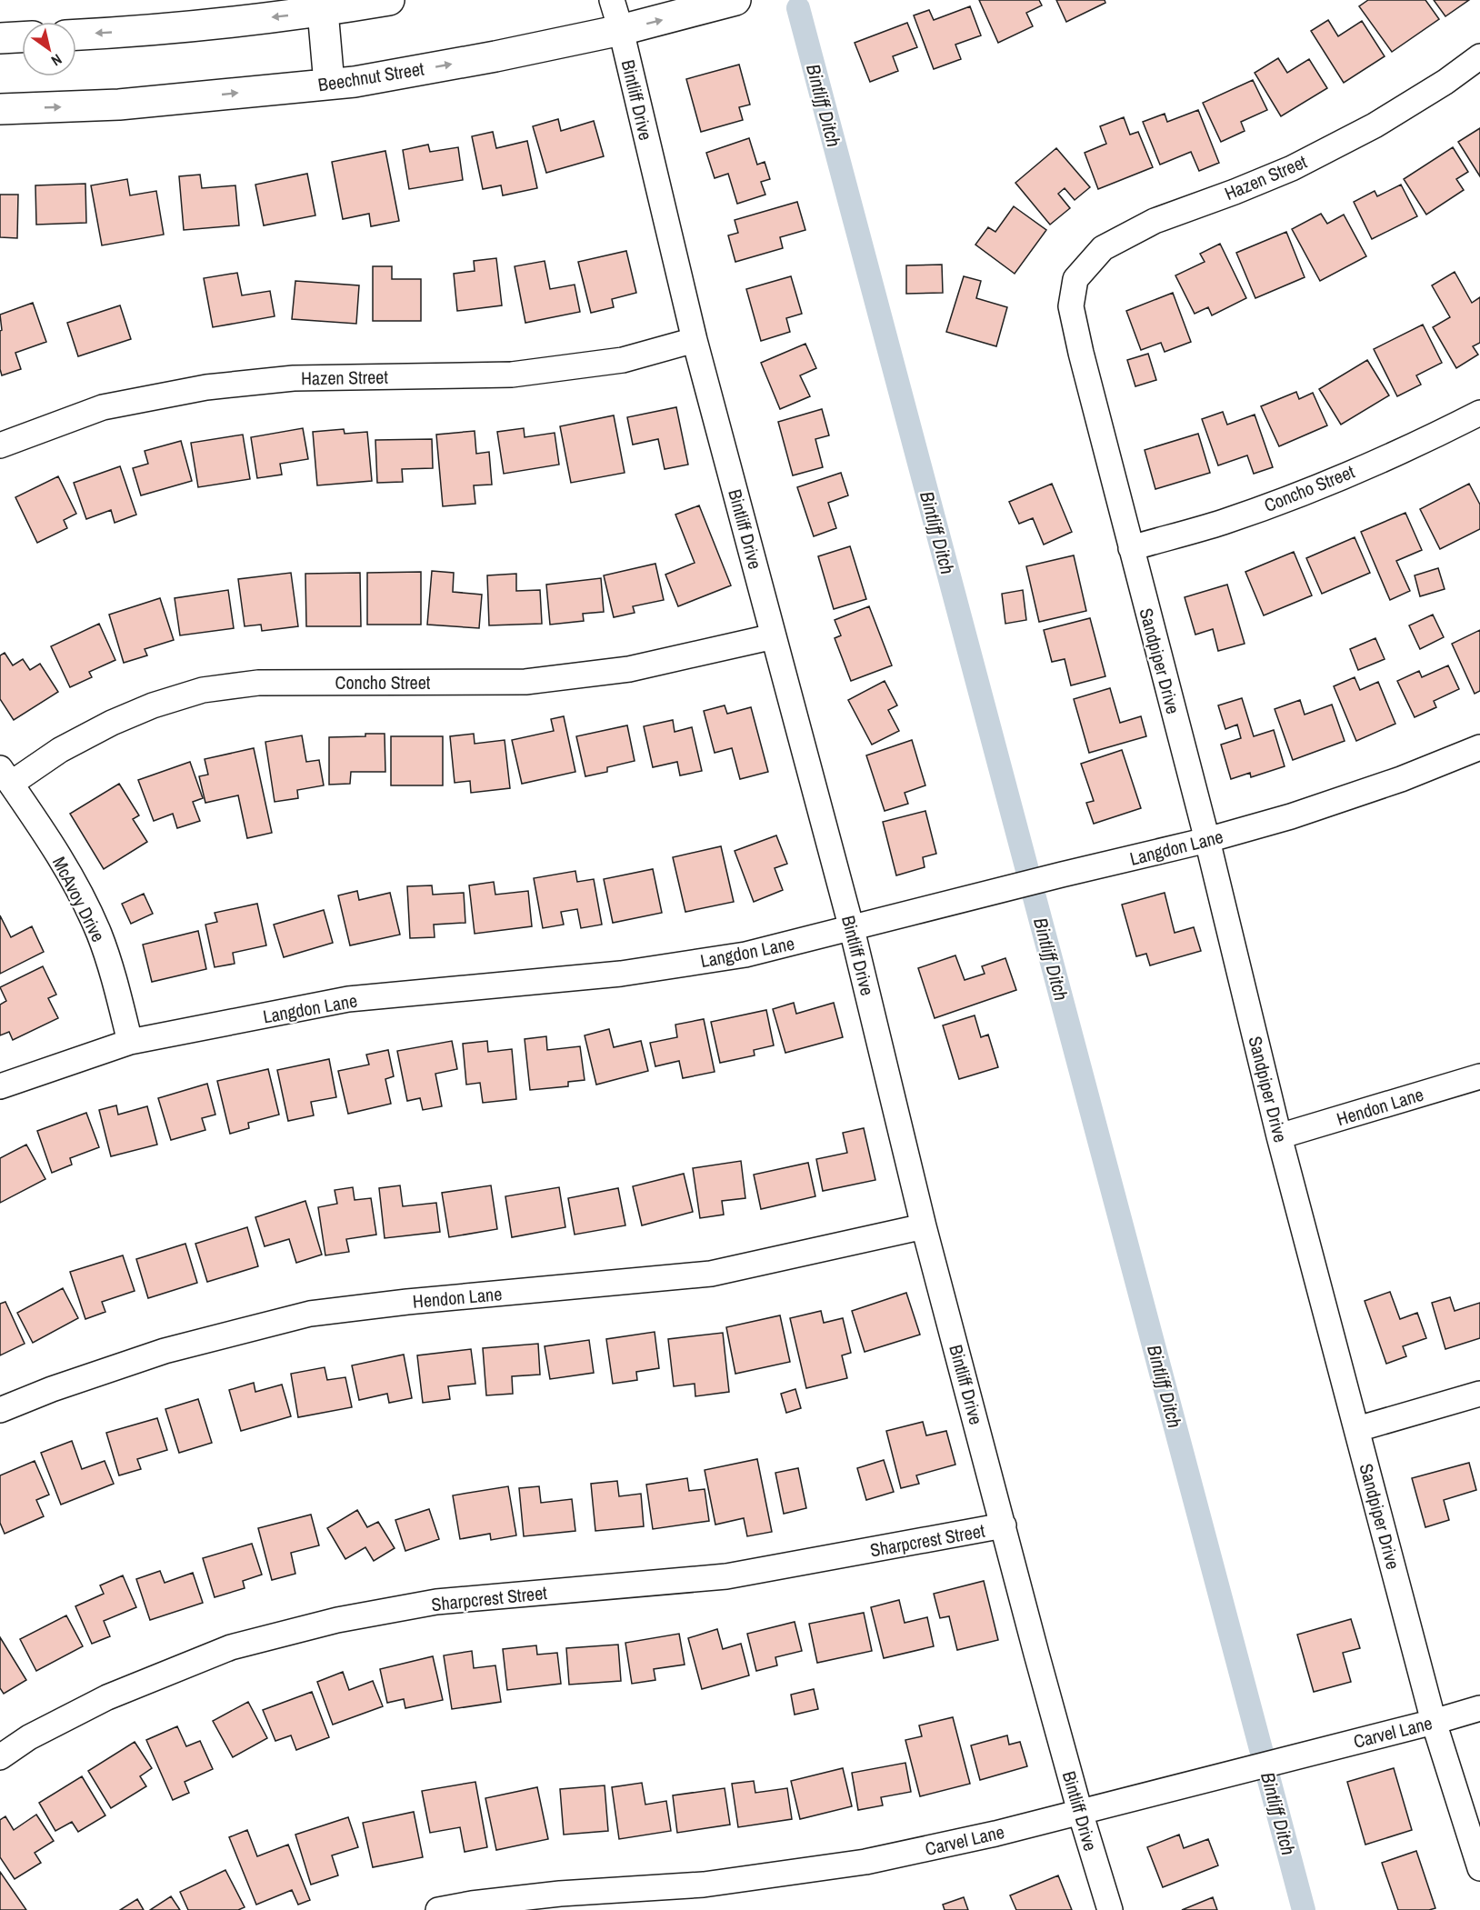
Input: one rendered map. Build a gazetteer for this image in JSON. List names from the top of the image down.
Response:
{
  "streets": {
    "main road": ["Beechnut Street"],
    "street": [
      "Bintliff Drive",
      "Hazen Street",
      "Concho Street",
      "Sandpiper Drive",
      "Langdon Lane",
      "McAvoy Drive",
      "Hendon Lane",
      "Sharpcrest Street",
      "Carvel Lane"
    ]
  },
  "crossings": [
    ["Beechnut Street", "Bintliff Drive"],
    ["Bintliff Drive", "Hazen Street"],
    ["Bintliff Drive", "Concho Street"],
    ["Bintliff Drive", "Langdon Lane"],
    ["Bintliff Drive", "Hendon Lane"],
    ["Bintliff Drive", "Sharpcrest Street"],
    ["Bintliff Drive", "Carvel Lane"],
    ["Hazen Street", "Sandpiper Drive"],
    ["Concho Street", "Sandpiper Drive"],
    ["Concho Street", "McAvoy Drive"],
    ["Sandpiper Drive", "Langdon Lane"],
    ["Sandpiper Drive", "Hendon Lane"],
    ["Sandpiper Drive", "Carvel Lane"],
    ["Langdon Lane", "McAvoy Drive"]
  ],
  "water": ["Bintliff Ditch"],
  "north": "bottom right"
}
